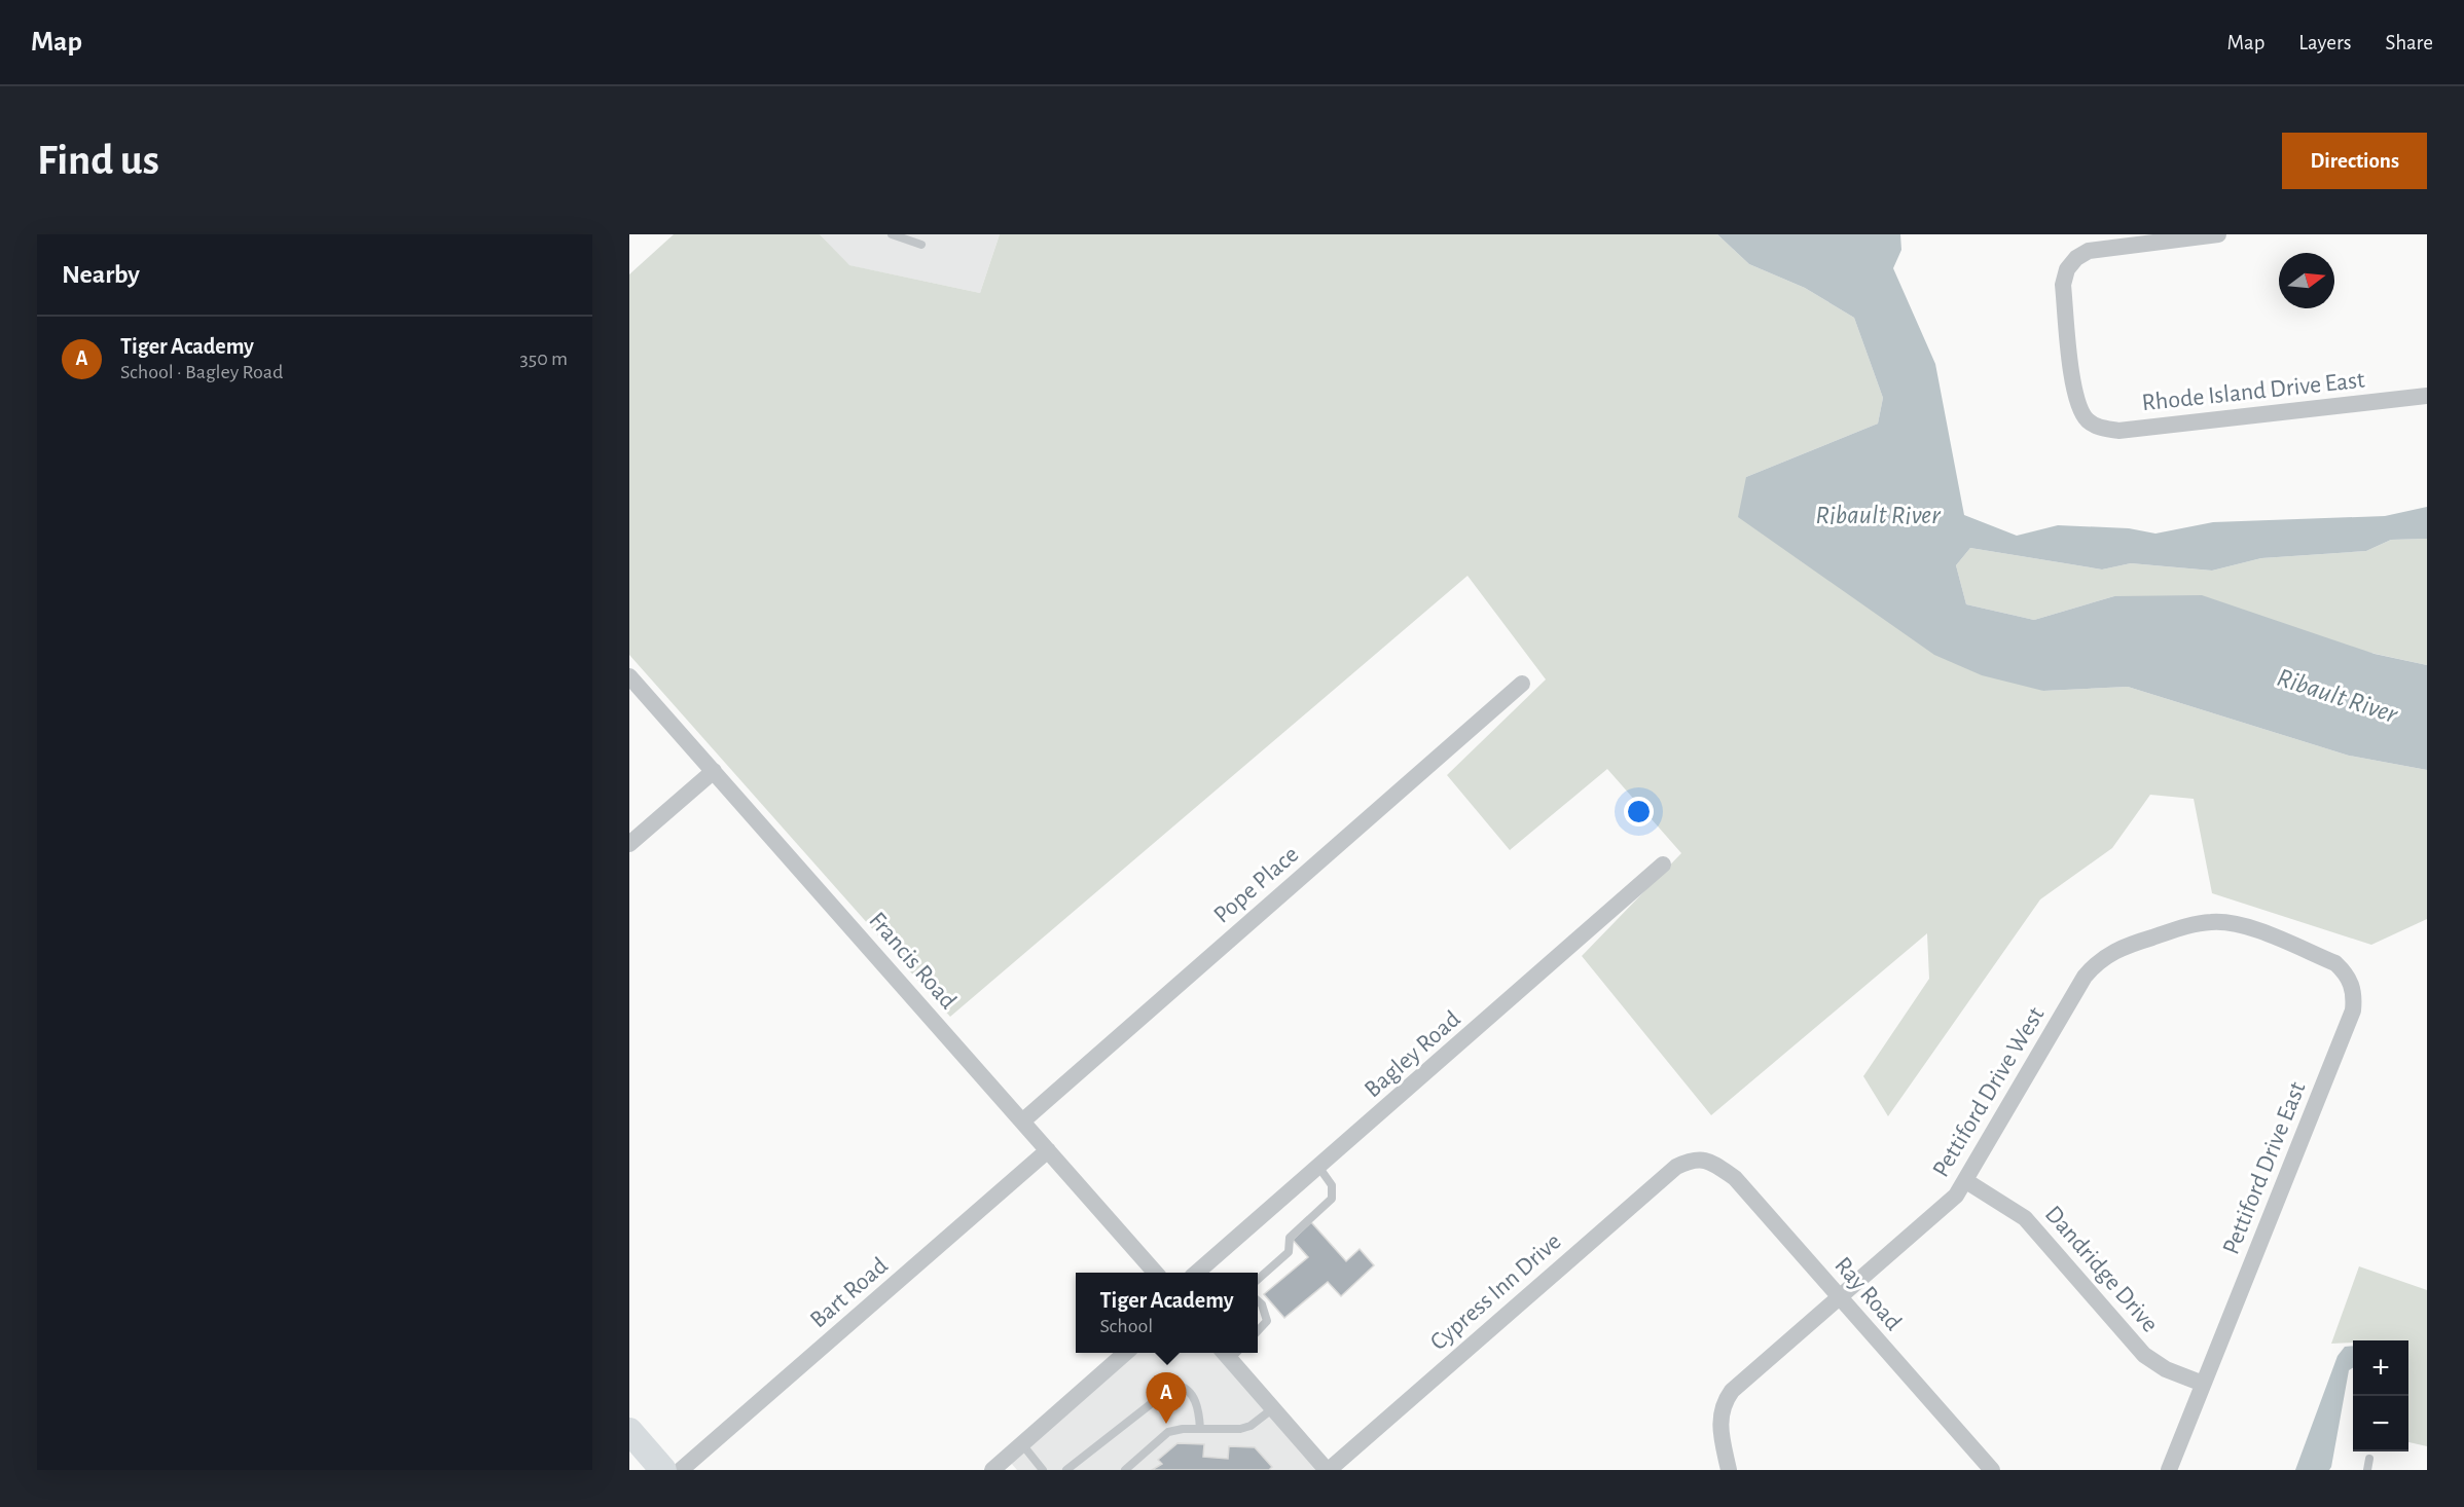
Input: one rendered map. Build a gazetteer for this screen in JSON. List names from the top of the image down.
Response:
{
  "streets": {
    "street": [
      "Rhode Island Drive East",
      "Pope Place",
      "Francis Road",
      "Bagley Road",
      "Pettiford Drive West",
      "Pettiford Drive East",
      "Dandridge Drive",
      "Cypress Inn Drive",
      "Bart Road",
      "Ray Road"
    ]
  },
  "crossings": [
    ["Pope Place", "Francis Road"],
    ["Francis Road", "Bart Road"],
    ["Pettiford Drive West", "Pettiford Drive East"],
    ["Pettiford Drive West", "Dandridge Drive"],
    ["Pettiford Drive West", "Ray Road"],
    ["Pettiford Drive East", "Dandridge Drive"],
    ["Cypress Inn Drive", "Ray Road"]
  ],
  "water": ["Ribault River"],
  "north": "right",
  "page": {
    "header": "Map",
    "nav": ["Map", "Layers", "Share"],
    "buttons": "Directions",
    "title": "Find us",
    "heading": "Nearby",
    "list": [
      {
        "mark": "A",
        "name": "Tiger Academy",
        "note": "School · Bagley Road",
        "value": "350 m"
      }
    ],
    "popup": ["Tiger Academy", "School"],
    "map_buttons": ["+", "−"],
    "pins": "A"
  }
}
